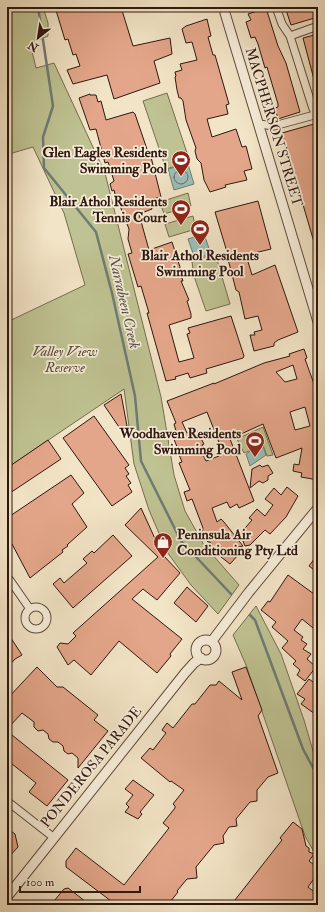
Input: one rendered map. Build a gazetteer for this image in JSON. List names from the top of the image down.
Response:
{
  "streets": {
    "street": ["MACPHERSON STREET", "PONDEROSA PARADE"]
  },
  "water": ["Narrabeen Creek"],
  "parks": ["Valley View Reserve"],
  "places": {
    "sports": [
      "Glen Eagles Residents Swimming Pool",
      "Blair Athol Residents Tennis Court",
      "Blair Athol Residents Swimming Pool",
      "Woodhaven Residents Swimming Pool"
    ],
    "shop": ["Peninsula Air Conditioning Pty Ltd"]
  },
  "scale_bar": "100 m",
  "north": "bottom left"
}
